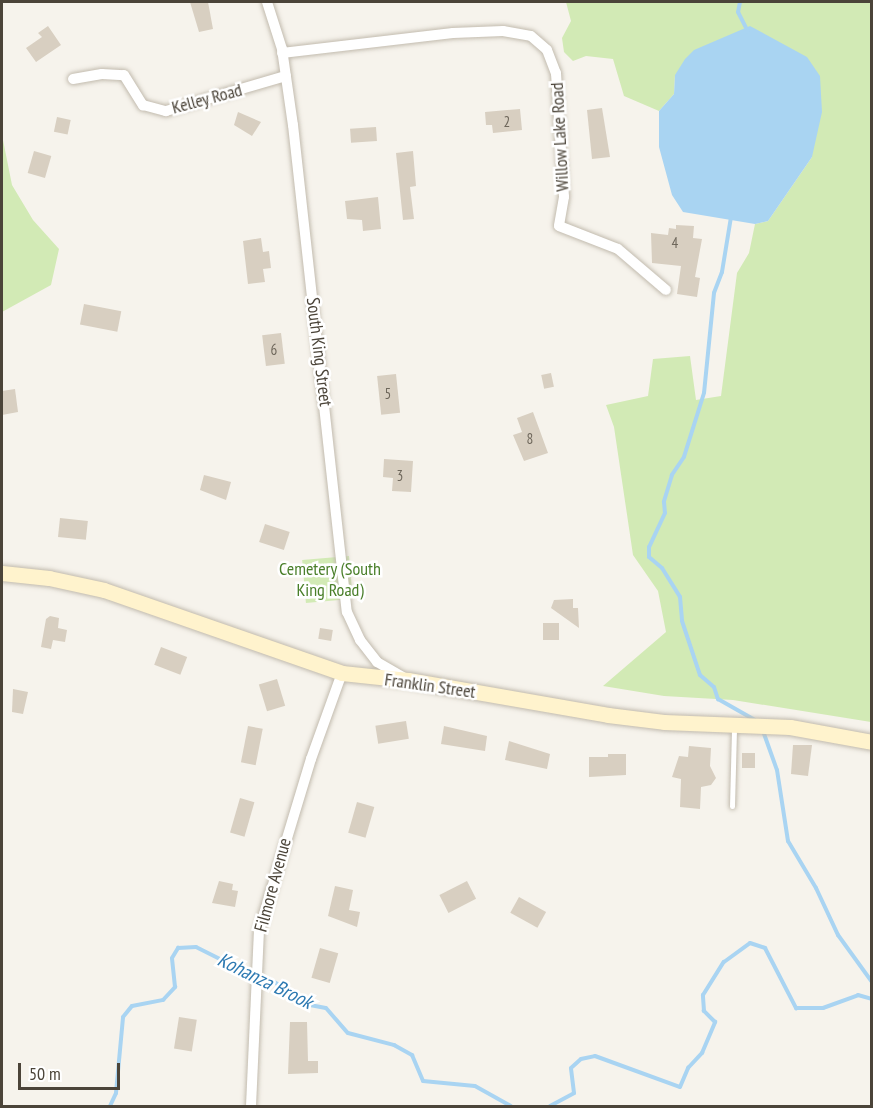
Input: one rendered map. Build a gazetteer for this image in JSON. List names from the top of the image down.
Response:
{
  "streets": {
    "main road": ["Franklin Street"],
    "street": [
      "Kelley Road",
      "Willow Lake Road",
      "South King Street",
      "Filmore Avenue"
    ]
  },
  "crossings": [
    ["Kelley Road", "South King Street"],
    ["Willow Lake Road", "South King Street"],
    ["South King Street", "Franklin Street"],
    ["Franklin Street", "Filmore Avenue"]
  ],
  "water": ["Kohanza Brook"],
  "parks": ["Cemetery (South King Road)"],
  "house_numbers": [
    "2",
    "4",
    "6",
    "5",
    "8",
    "3"
  ],
  "scale_bar": "50 m"
}
